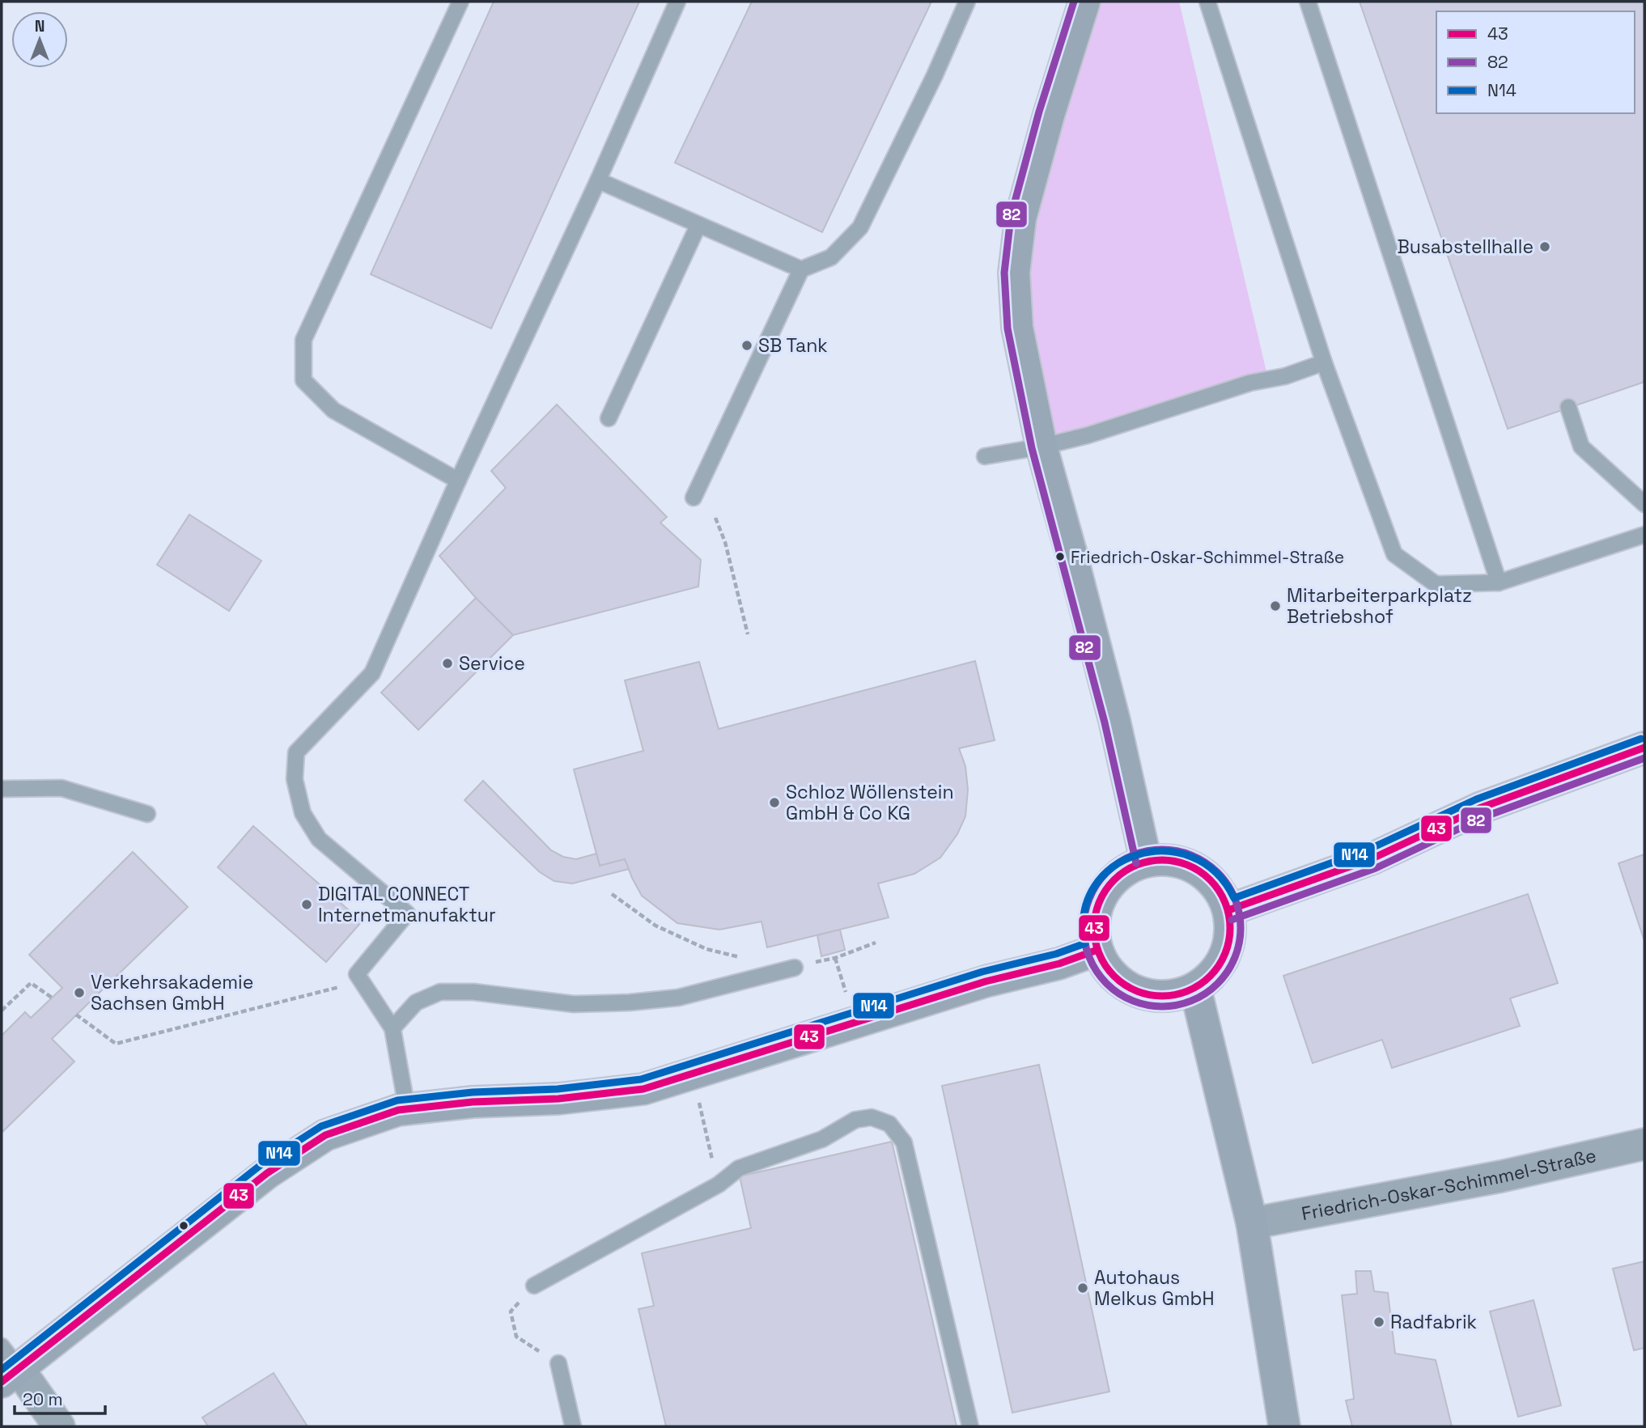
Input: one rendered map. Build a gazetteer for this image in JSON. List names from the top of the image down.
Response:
{
  "streets": {
    "street": ["Friedrich-Oskar-Schimmel-Straße"]
  },
  "places": [
    "Busabstellhalle",
    "SB Tank",
    "Friedrich-Oskar-Schimmel-Straße",
    "Mitarbeiterparkplatz Betriebshof",
    "Service",
    "Schloz Wöllenstein GmbH & Co KG",
    "DIGITAL CONNECT Internetmanufaktur",
    "Verkehrsakademie Sachsen GmbH",
    "Autohaus Melkus GmbH",
    "Radfabrik"
  ],
  "lines": ["transit line 82", "transit line N14", "transit line 43"],
  "legend": ["43", "82", "N14"],
  "scale_bar": "20 m",
  "north": "top"
}
